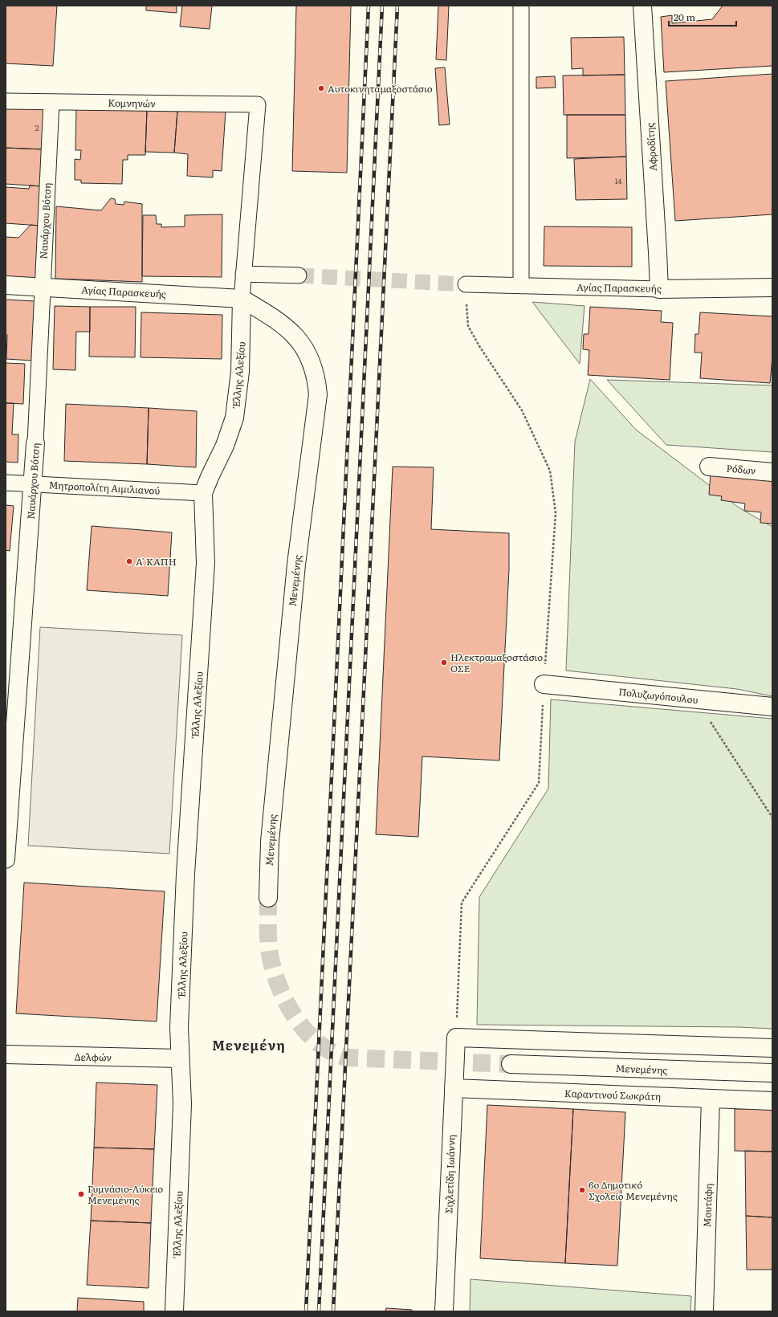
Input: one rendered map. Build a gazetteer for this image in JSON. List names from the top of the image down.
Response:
{
  "streets": {
    "street": [
      "Κομνηνών",
      "Αφροδίτης",
      "Ναυάρχου Βότση",
      "Αγίας Παρασκευής",
      "Έλλης Αλεξίου",
      "Ρόδων",
      "Μητροπολίτη Αιμιλιανού",
      "Μενεμένης",
      "Πολυζωγόπουλου",
      "Δελφών",
      "Καραντινού Σωκράτη",
      "Σιχλετίδη Ιωάννη",
      "Μουτάφη"
    ]
  },
  "crossings": [
    ["Κομνηνών", "Ναυάρχου Βότση"],
    ["Κομνηνών", "Έλλης Αλεξίου"],
    ["Αφροδίτης", "Αγίας Παρασκευής"],
    ["Ναυάρχου Βότση", "Αγίας Παρασκευής"],
    ["Ναυάρχου Βότση", "Μητροπολίτη Αιμιλιανού"],
    ["Αγίας Παρασκευής", "Έλλης Αλεξίου"],
    ["Αγίας Παρασκευής", "Μενεμένης"],
    ["Έλλης Αλεξίου", "Μητροπολίτη Αιμιλιανού"],
    ["Έλλης Αλεξίου", "Μενεμένης"],
    ["Έλλης Αλεξίου", "Δελφών"],
    ["Καραντινού Σωκράτη", "Σιχλετίδη Ιωάννη"],
    ["Καραντινού Σωκράτη", "Μουτάφη"]
  ],
  "districts": ["Μενεμένη"],
  "places": [
    "Αυτοκινηταμαξοστάσιο",
    "Α' ΚΑΠΗ",
    "Ηλεκτραμαξοστάσιο ΟΣΕ",
    "6ο Δημοτικό Σχολείο Μενεμένης",
    "Γυμνάσιο-Λύκειο Μενεμένης"
  ],
  "house_numbers": ["2", "14"],
  "scale_bar": "20 m"
}
